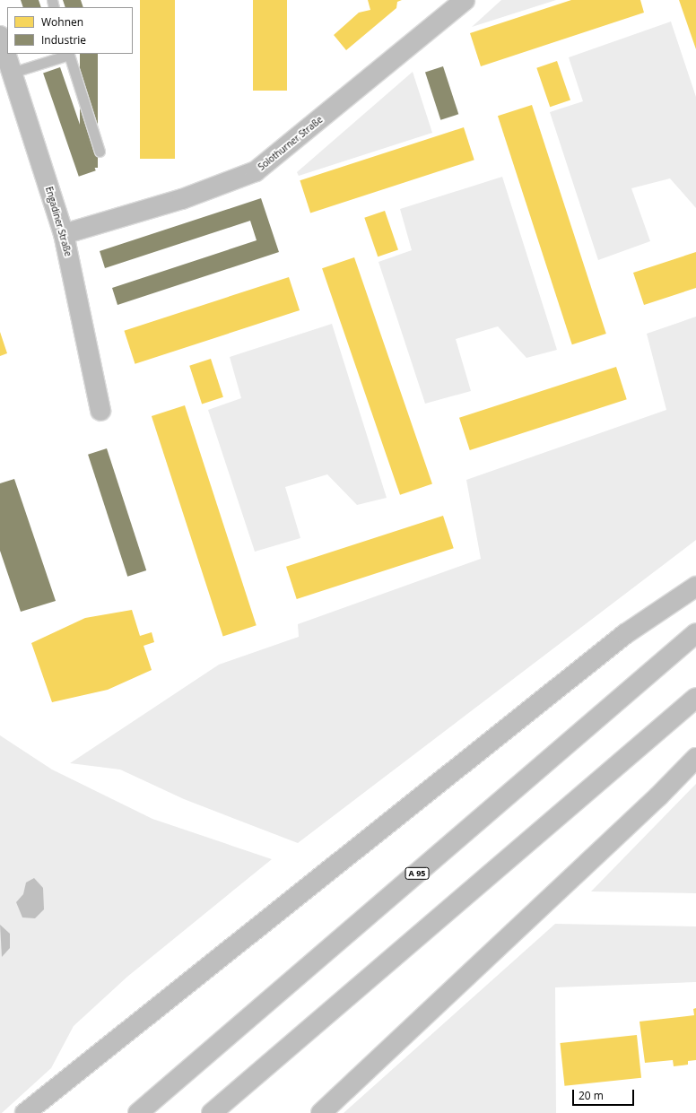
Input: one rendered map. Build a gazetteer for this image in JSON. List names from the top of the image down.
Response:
{
  "streets": {
    "main road": ["Solothurner Straße", "Engadiner Straße", "A 95"]
  },
  "crossings": [
    ["Solothurner Straße", "Engadiner Straße"]
  ],
  "legend": ["Wohnen", "Industrie"],
  "scale_bar": "20 m"
}
